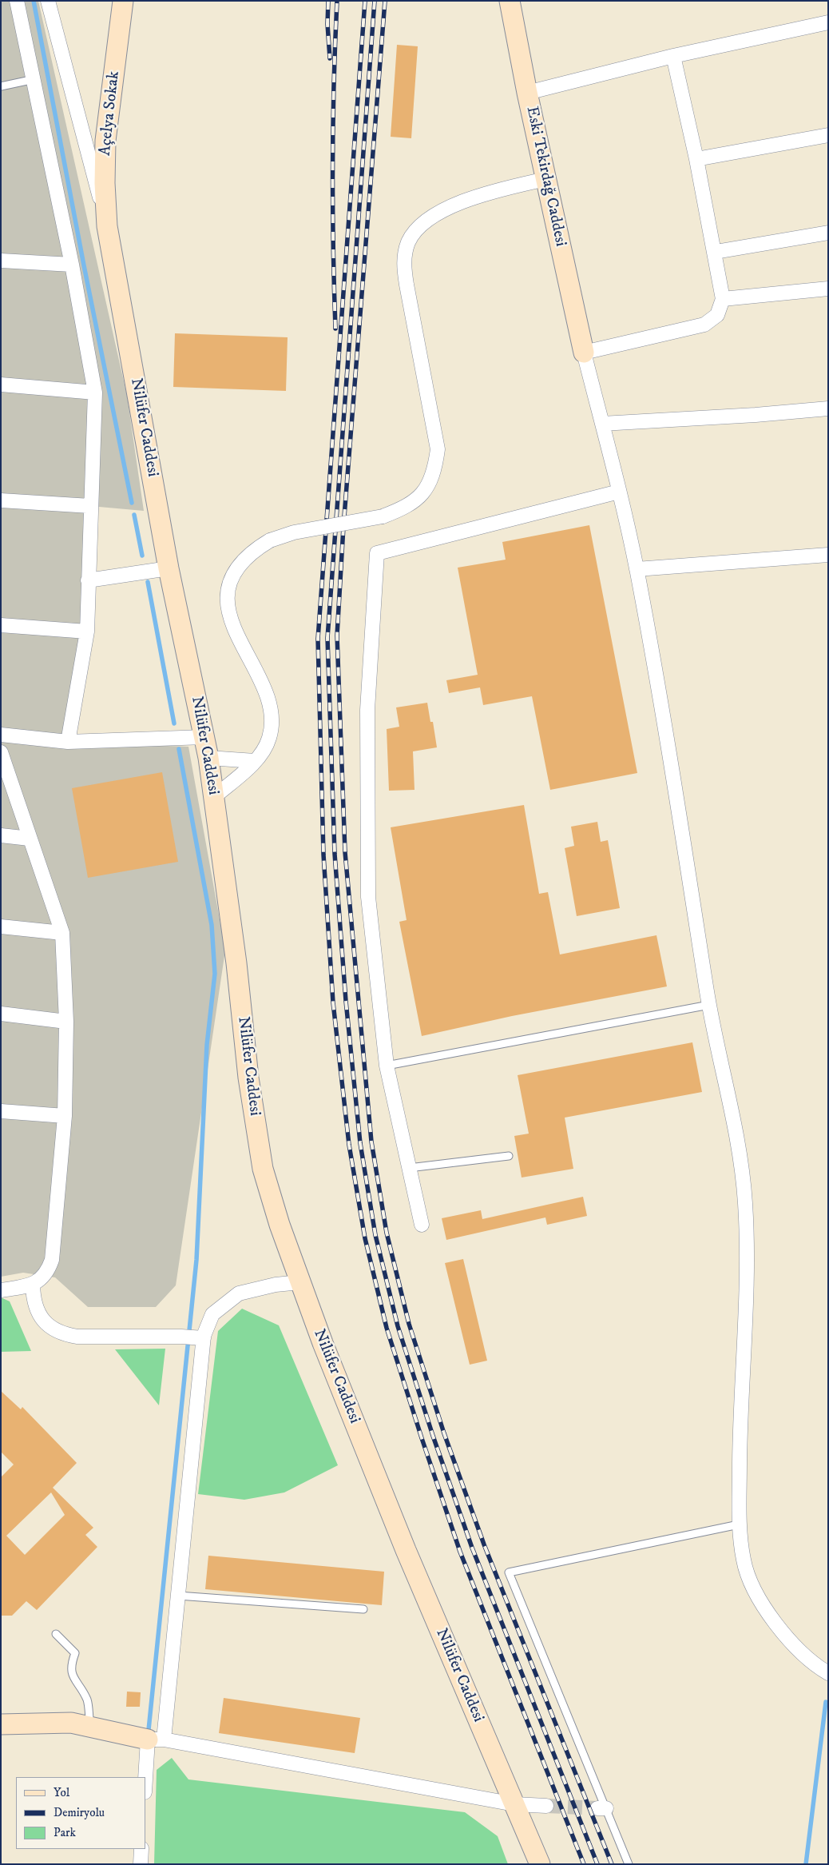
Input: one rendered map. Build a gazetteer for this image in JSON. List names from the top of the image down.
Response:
{
  "streets": {
    "main road": ["Açelya Sokak", "Eski Tekirdağ Caddesi", "Nilüfer Caddesi"]
  },
  "crossings": [
    ["Açelya Sokak", "Nilüfer Caddesi"]
  ],
  "legend": ["Yol", "Demiryolu", "Park"]
}
